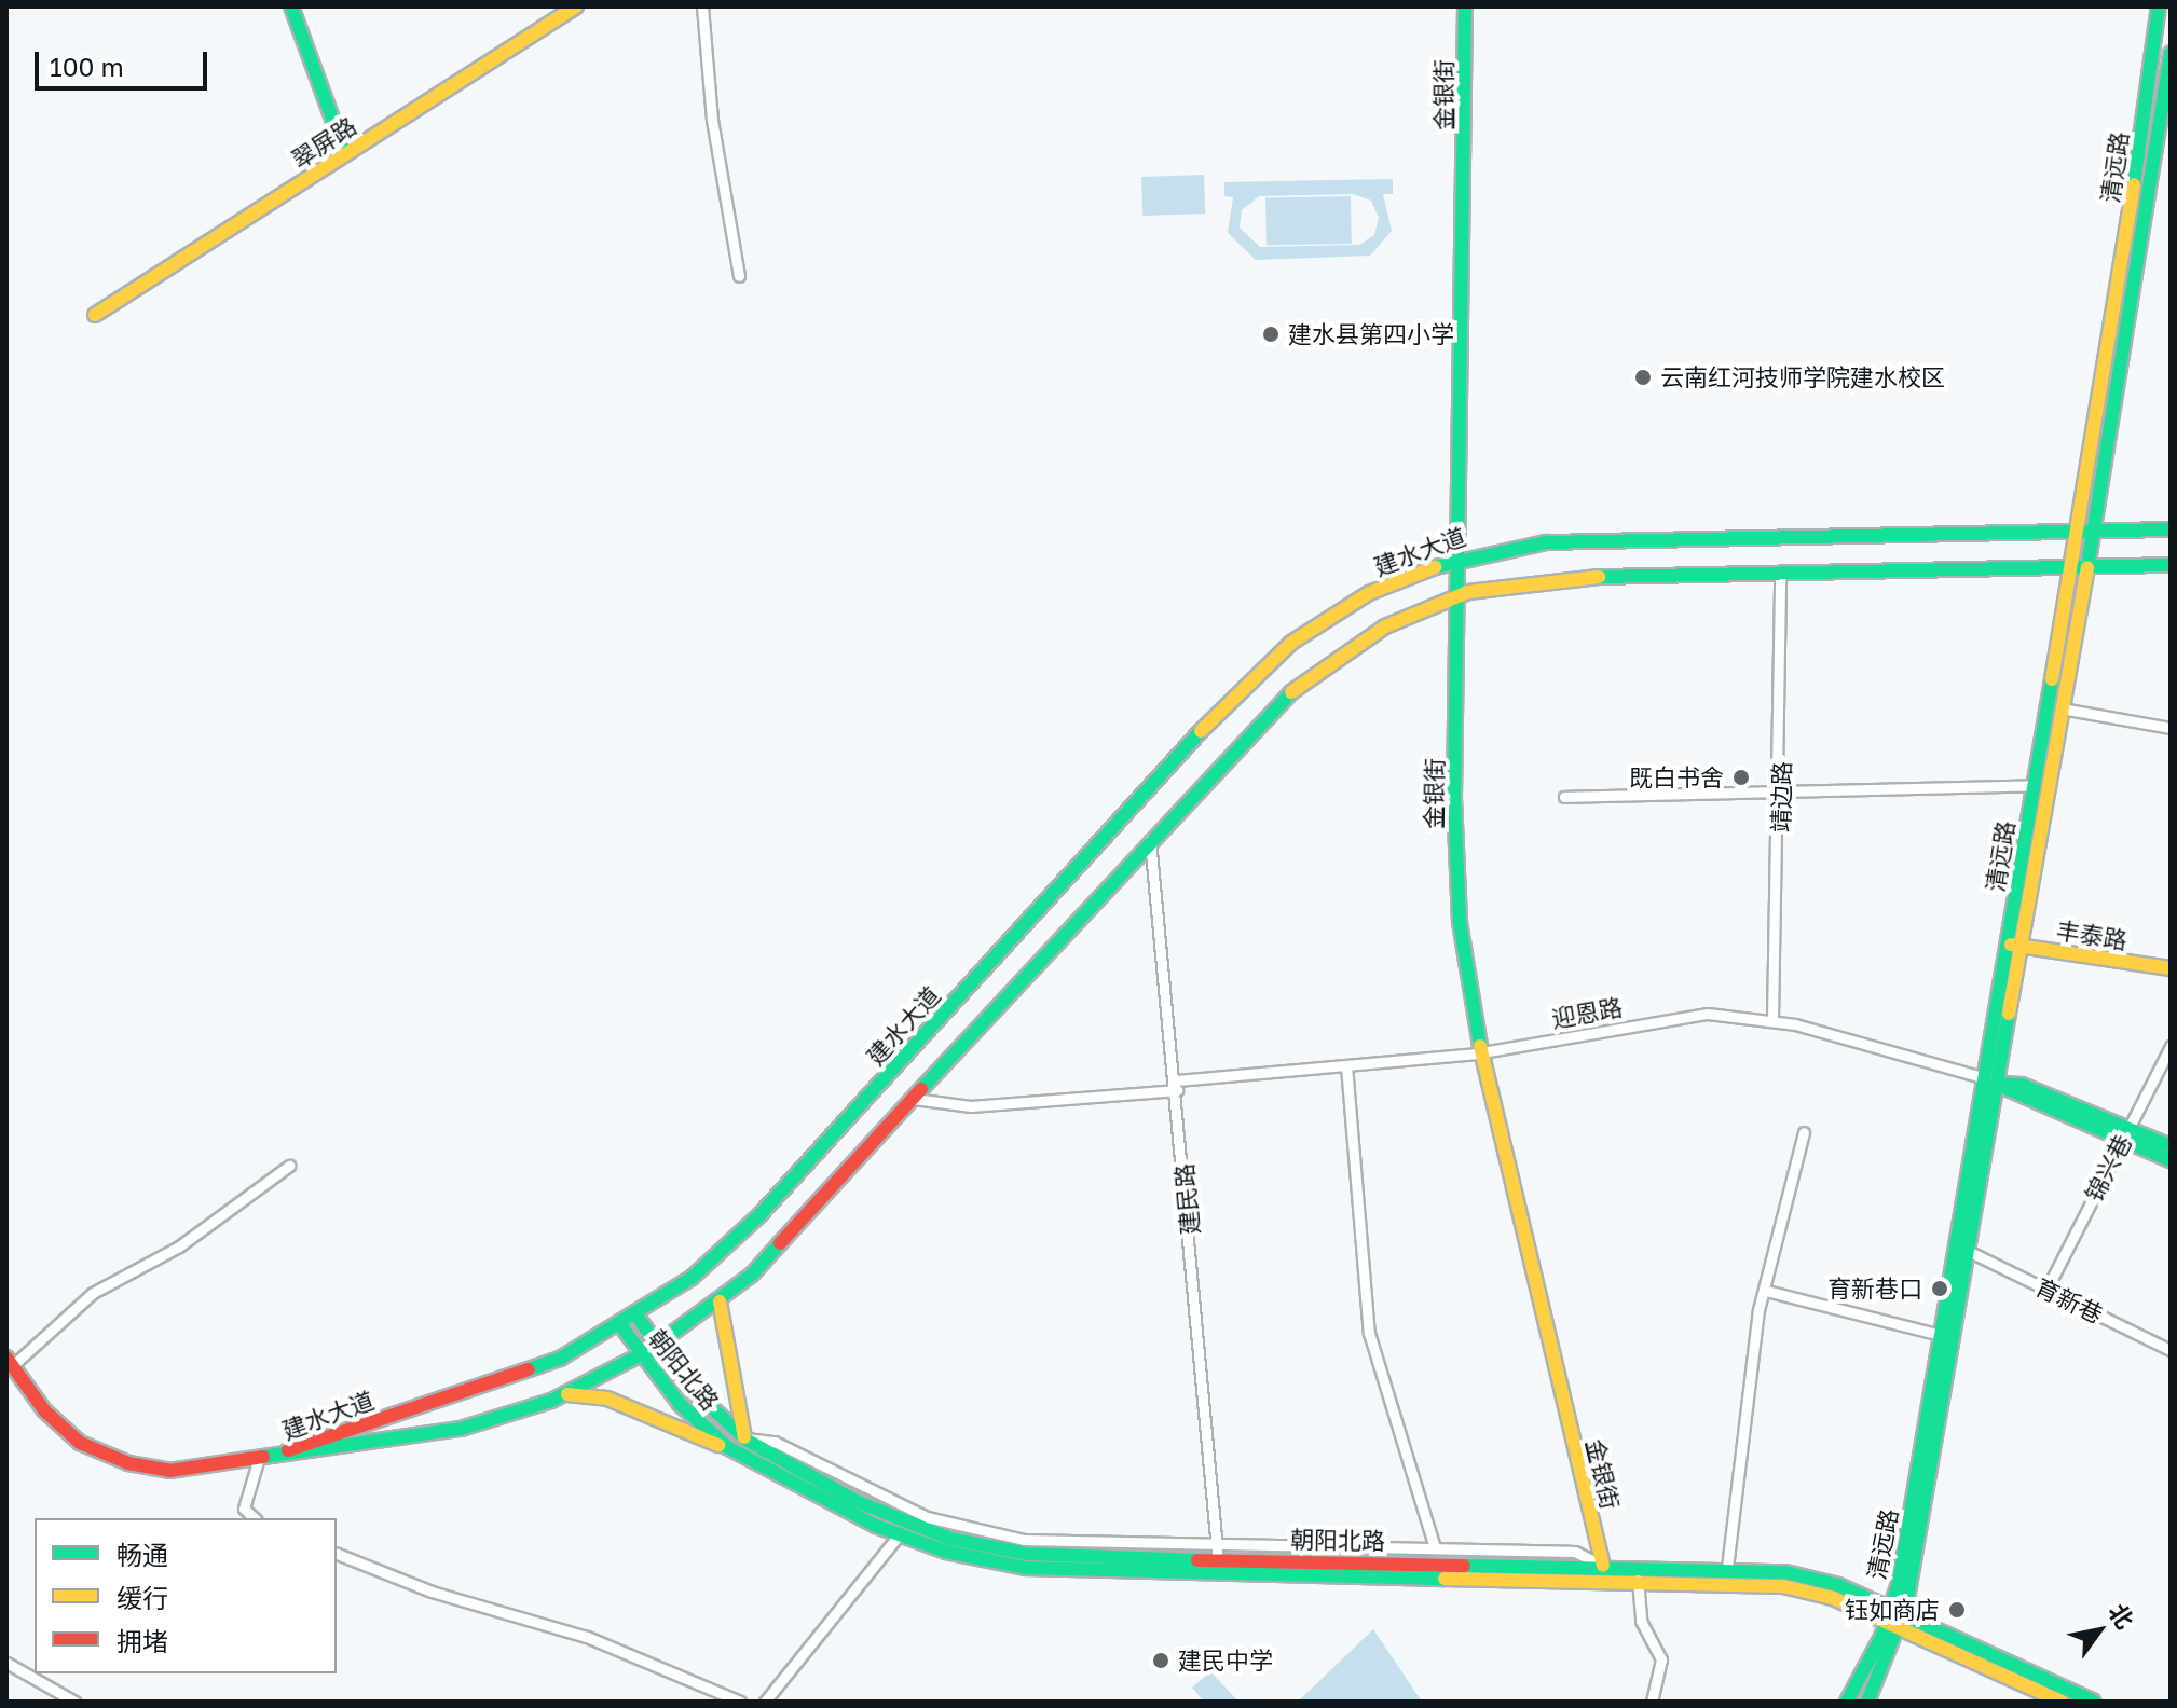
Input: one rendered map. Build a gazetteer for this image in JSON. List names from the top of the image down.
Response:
{
  "streets": {
    "main road": [
      "金银街",
      "翠屏路",
      "清远路",
      "建水大道",
      "丰泰路",
      "迎恩路",
      "朝阳北路"
    ],
    "street": [
      "靖边路",
      "锦兴巷",
      "建民路",
      "育新巷"
    ]
  },
  "crossings": [
    ["金银街", "建水大道"],
    ["金银街", "迎恩路"],
    ["金银街", "朝阳北路"],
    ["清远路", "建水大道"],
    ["清远路", "丰泰路"],
    ["清远路", "迎恩路"],
    ["清远路", "育新巷"],
    ["清远路", "朝阳北路"],
    ["建水大道", "靖边路"],
    ["建水大道", "迎恩路"],
    ["建水大道", "建民路"],
    ["建水大道", "朝阳北路"],
    ["靖边路", "迎恩路"],
    ["迎恩路", "锦兴巷"],
    ["迎恩路", "建民路"],
    ["锦兴巷", "育新巷"],
    ["建民路", "朝阳北路"]
  ],
  "places": [
    "建水县第四小学",
    "云南红河技师学院建水校区",
    "既白书舍",
    "育新巷口",
    "钰如商店",
    "建民中学"
  ],
  "legend": ["畅通", "缓行", "拥堵"],
  "scale_bar": "100 m",
  "north": "top right"
}
